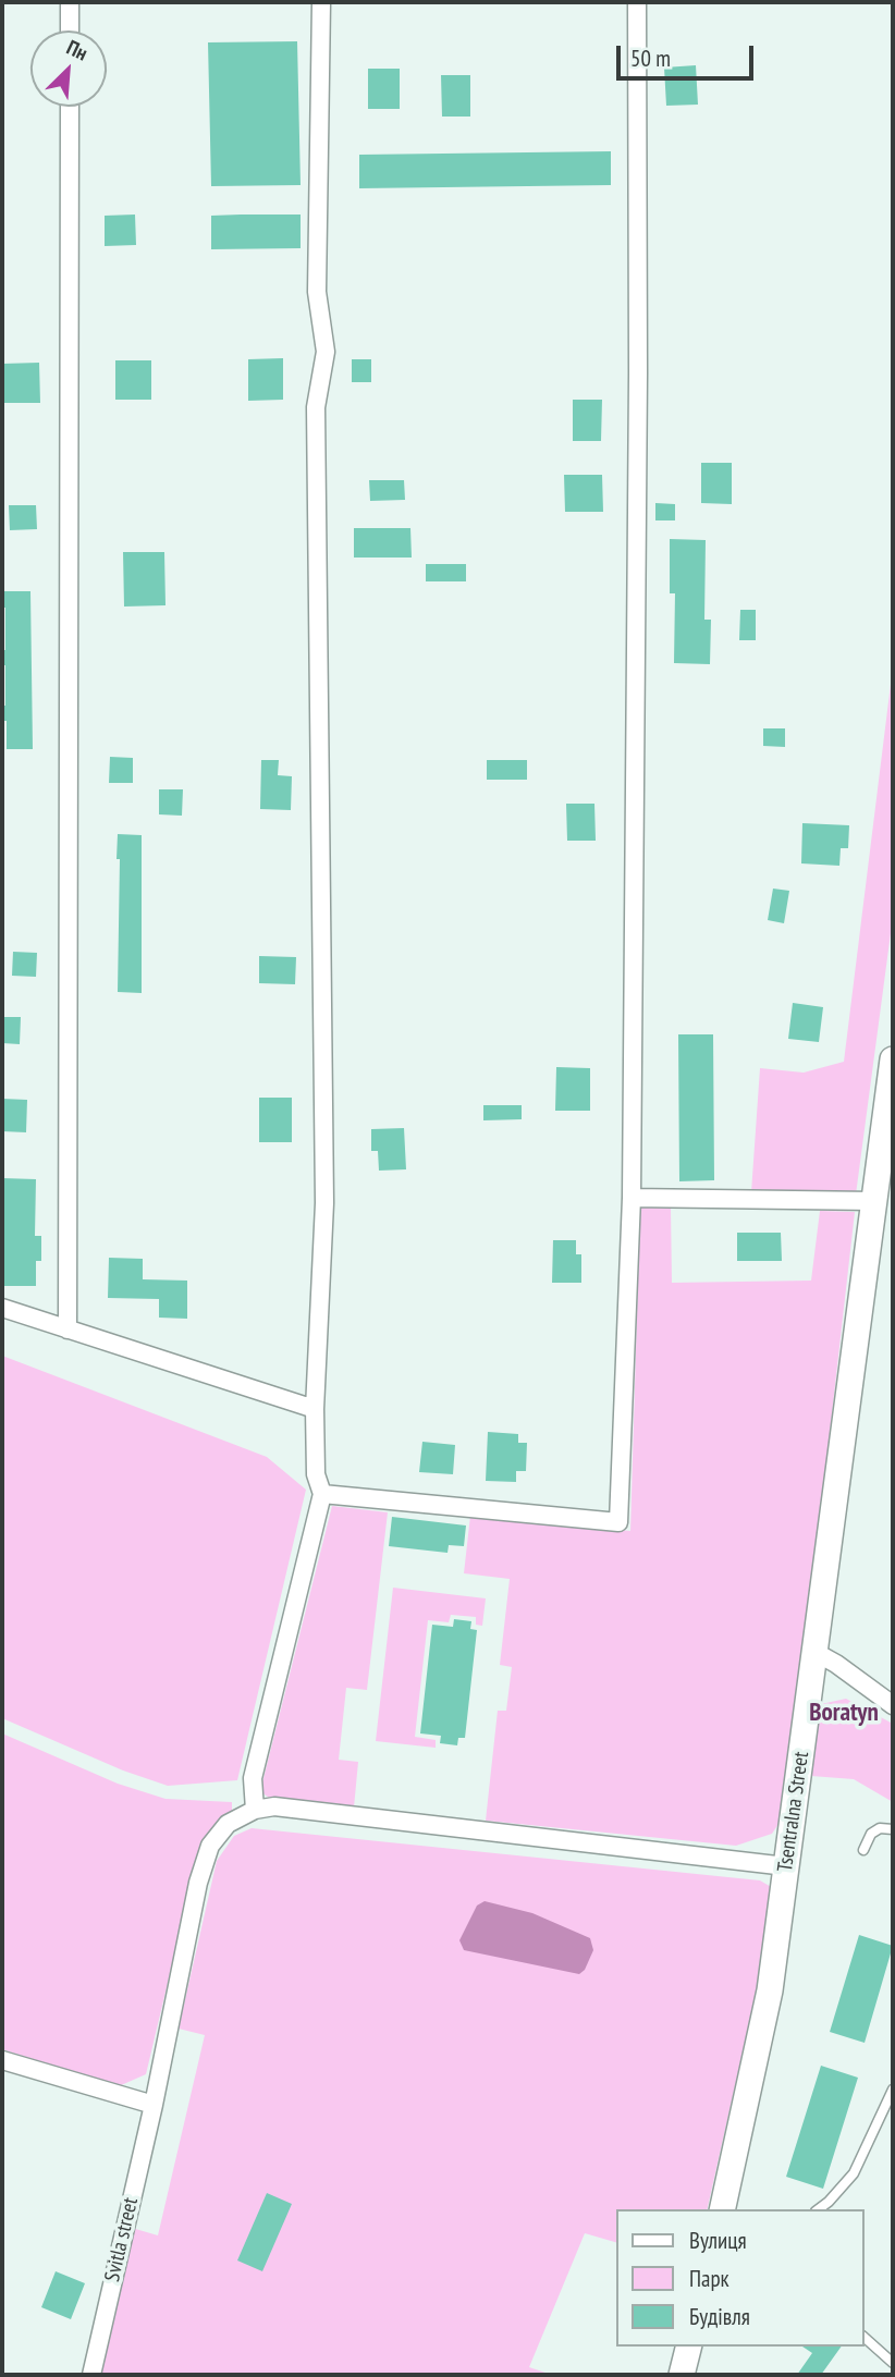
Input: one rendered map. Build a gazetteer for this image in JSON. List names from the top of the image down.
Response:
{
  "streets": {
    "street": ["Tsentralna Street", "Svitla street"]
  },
  "districts": ["Boratyn"],
  "legend": ["Вулиця", "Парк", "Будівля"],
  "scale_bar": "50 m",
  "north": "top right"
}
